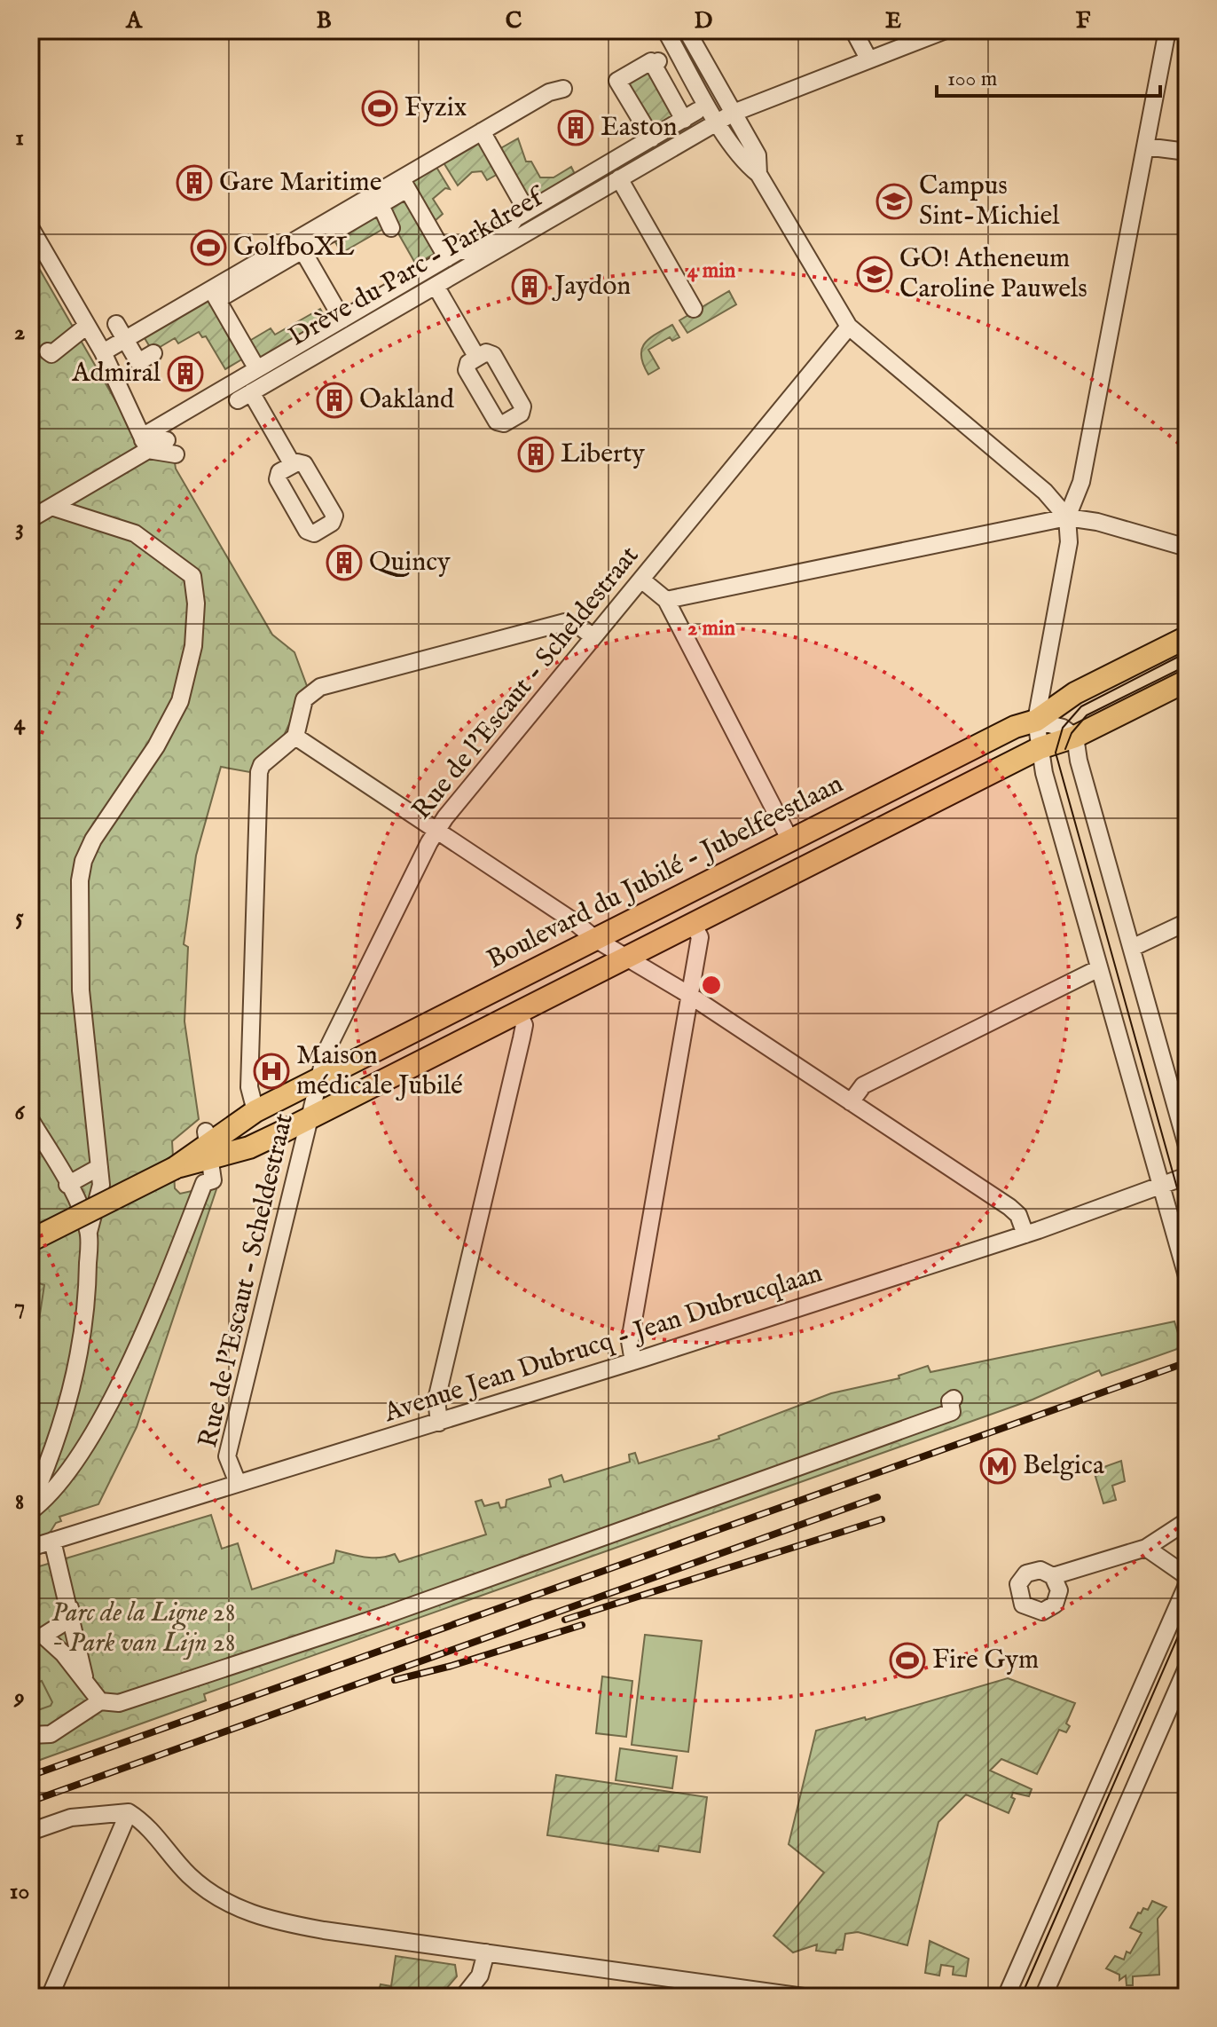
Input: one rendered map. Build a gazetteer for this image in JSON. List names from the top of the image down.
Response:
{
  "streets": {
    "main road": ["Boulevard du Jubilé - Jubelfeestlaan"],
    "street": ["Drève du Parc - Parkdreef", "Rue de l'Escaut - Scheldestraat", "Avenue Jean Dubrucq - Jean Dubrucqlaan"]
  },
  "crossings": [
    ["Rue de l'Escaut - Scheldestraat", "Boulevard du Jubilé - Jubelfeestlaan"],
    ["Rue de l'Escaut - Scheldestraat", "Avenue Jean Dubrucq - Jean Dubrucqlaan"]
  ],
  "parks": ["Parc de la Ligne 28 - Park van Lijn 28"],
  "places": {
    "sports": ["Fyzix", "GolfboXL", "Fire Gym"],
    "building": [
      "Easton",
      "Gare Maritime",
      "Jaydon",
      "Admiral",
      "Oakland",
      "Liberty",
      "Quincy"
    ],
    "school or university": ["Campus Sint-Michiel", "GO! Atheneum Caroline Pauwels"],
    "hospital": ["Maison médicale Jubilé"],
    "metro station": ["Belgica"]
  },
  "scale_bar": "100 m",
  "grid": {
    "columns": [
      "A",
      "B",
      "C",
      "D",
      "E",
      "F"
    ],
    "rows": [
      "1",
      "2",
      "3",
      "4",
      "5",
      "6",
      "7",
      "8",
      "9",
      "10"
    ]
  },
  "rings": ["4 min", "2 min"]
}
